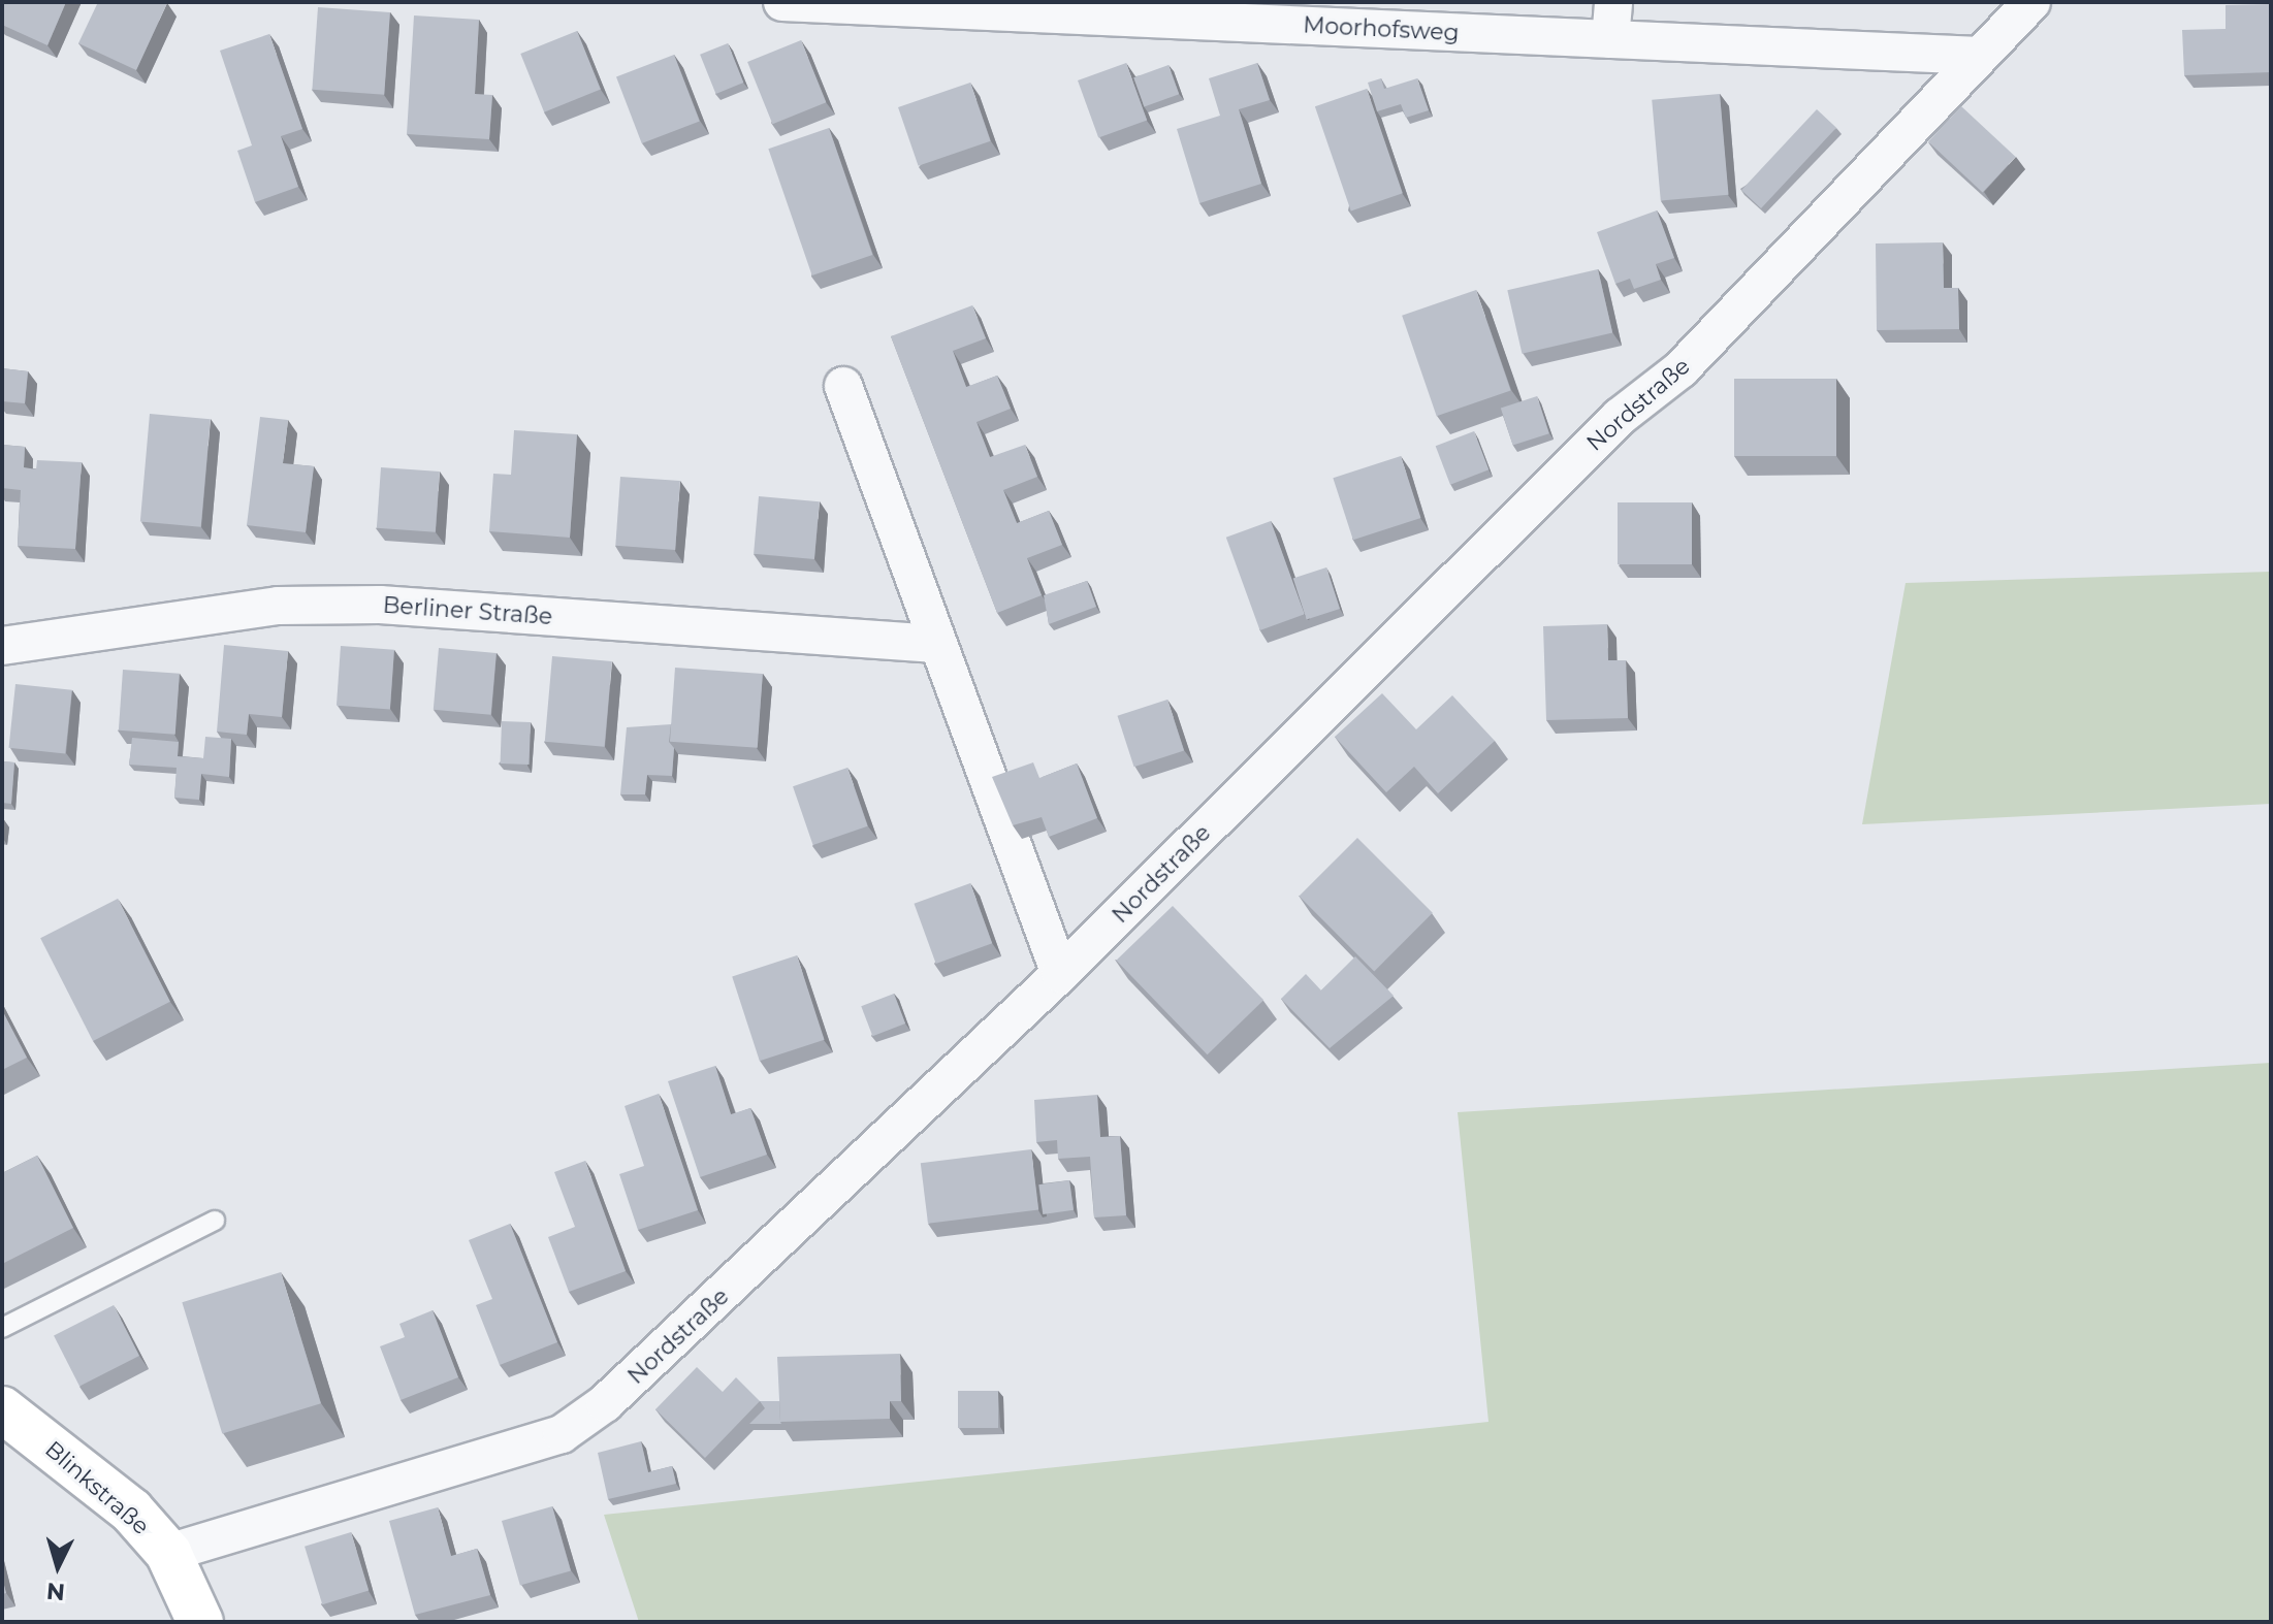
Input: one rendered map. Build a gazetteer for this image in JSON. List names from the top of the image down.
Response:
{
  "streets": {
    "street": [
      "Moorhofsweg",
      "Nordstraße",
      "Berliner Straße",
      "Blinkstraße"
    ]
  },
  "crossings": [
    ["Moorhofsweg", "Nordstraße"],
    ["Nordstraße", "Blinkstraße"]
  ],
  "north": "bottom"
}
